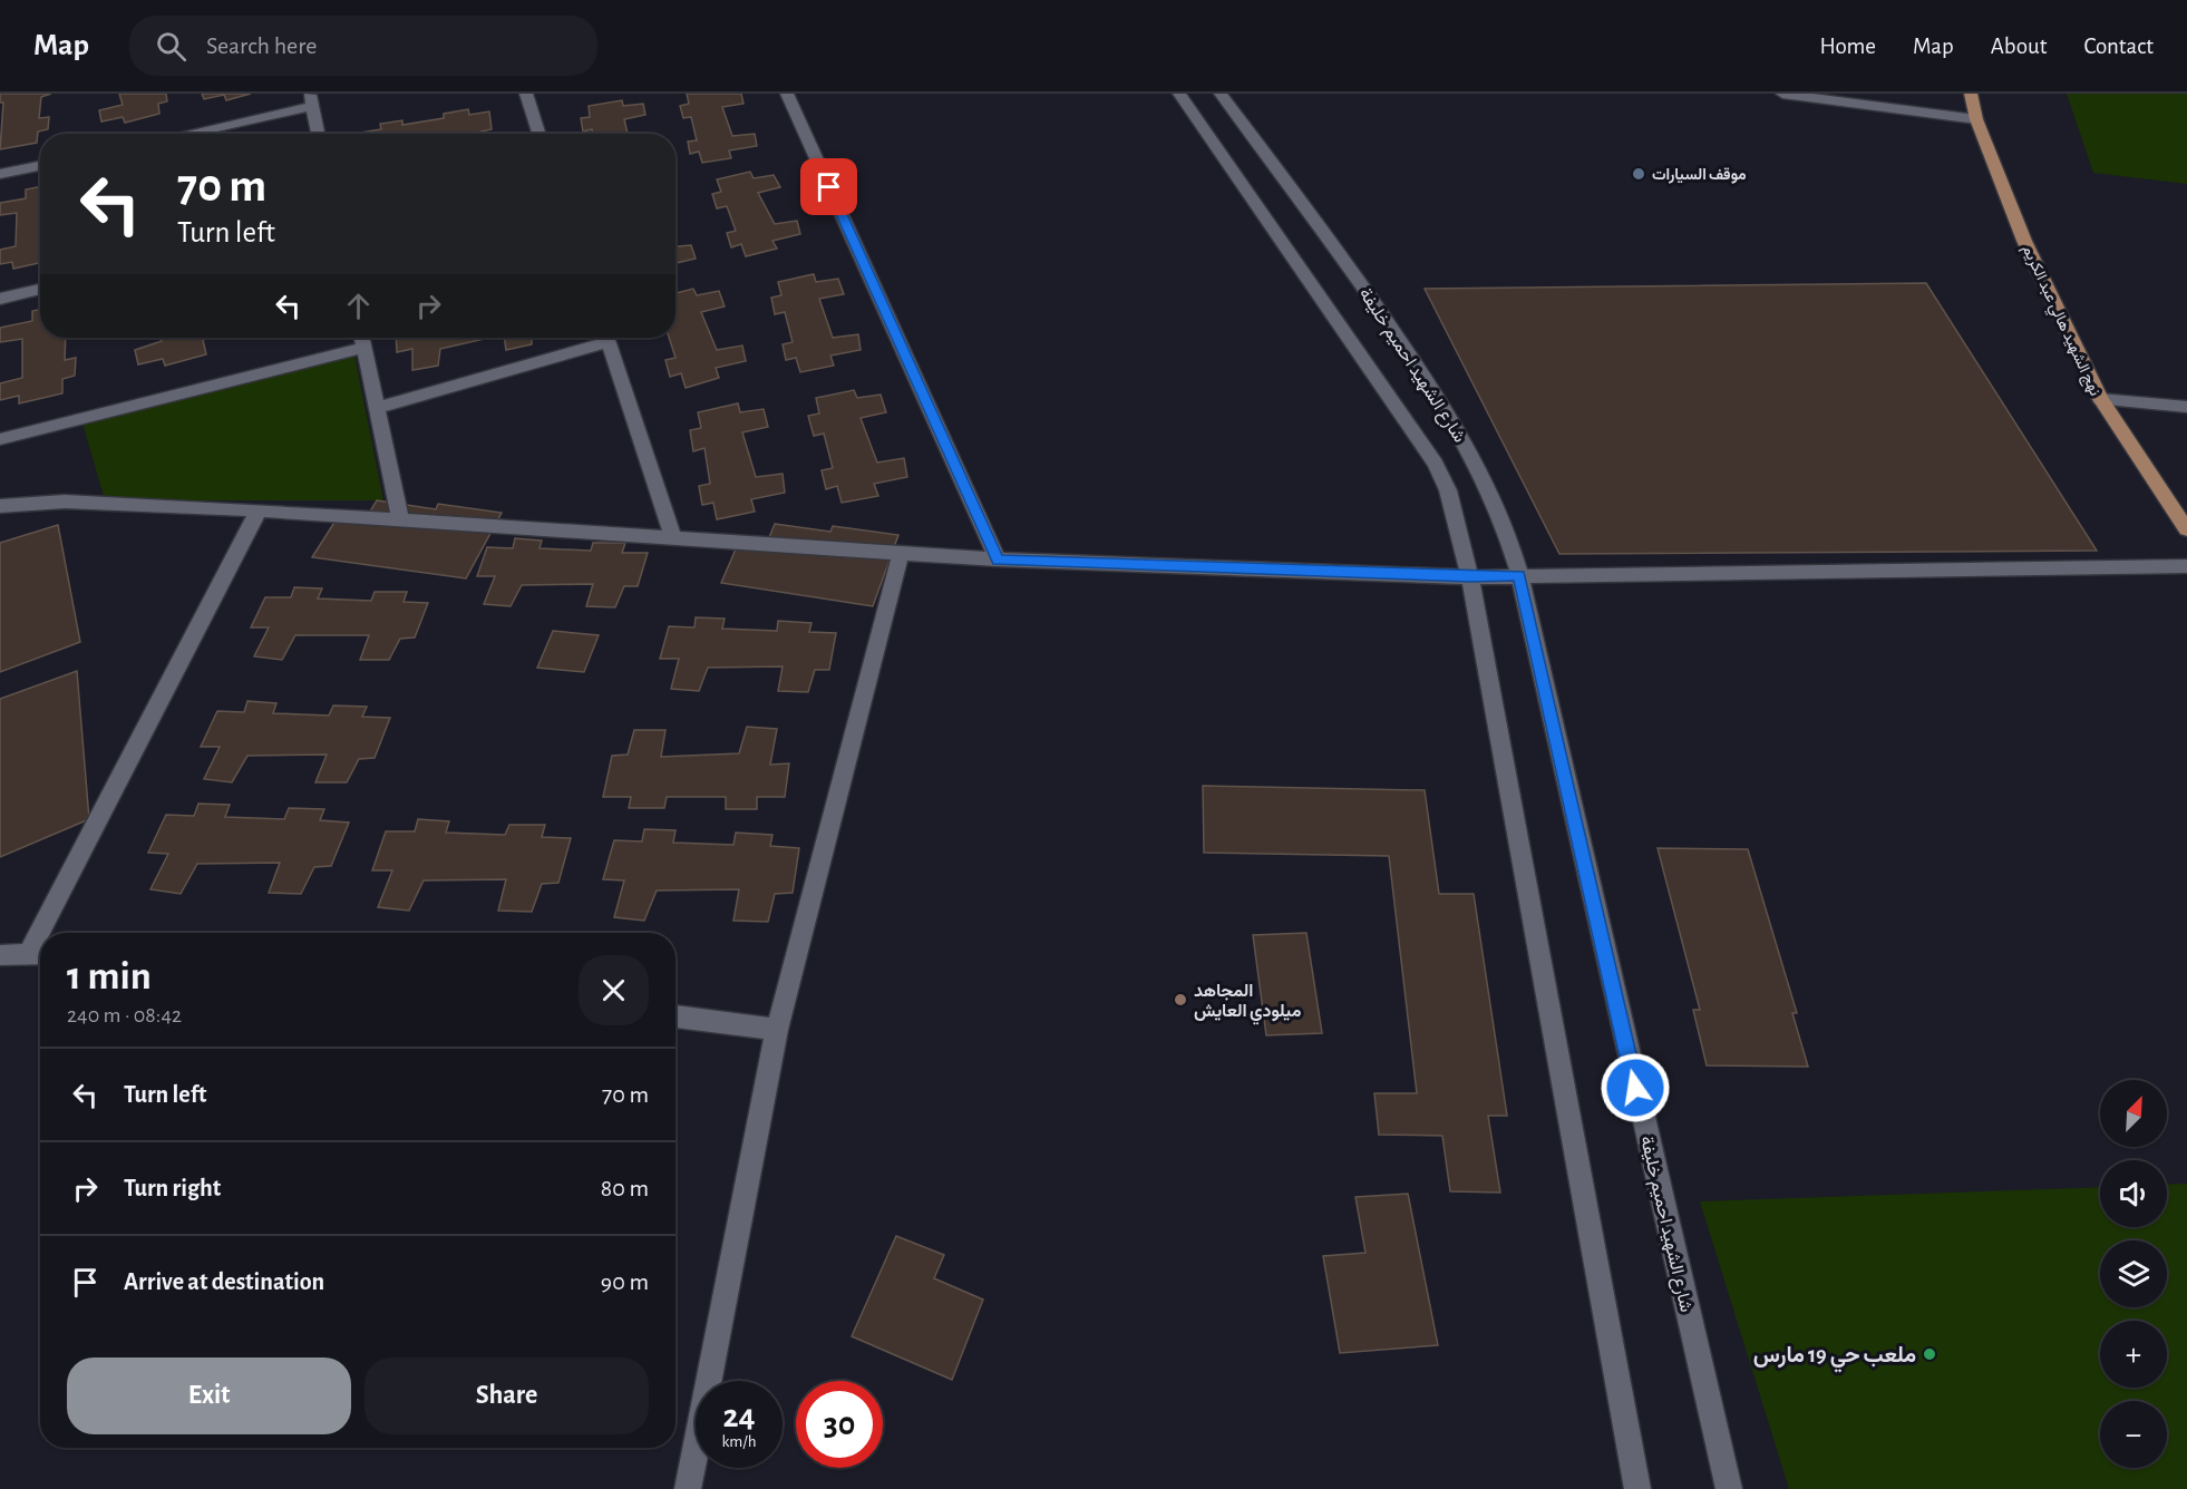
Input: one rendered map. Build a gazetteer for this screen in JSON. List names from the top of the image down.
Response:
{
  "streets": {
    "main road": ["نهج الشهيد هالي عبد الكريم"],
    "street": ["شارع الشهيد احميم خليفة"]
  },
  "places": ["موقف السيارات", "المجاهد ميلودي العايش", "ملعب حي 19 مارس"],
  "north": "top right",
  "page": {
    "header": "Map",
    "search": "Search here",
    "nav": [
      "Home",
      "Map",
      "About",
      "Contact"
    ],
    "turn": ["70 m", "Turn left"],
    "heading": ["1 min", "240 m · 08:42"],
    "list": [
      {
        "name": "Turn left",
        "value": "70 m"
      },
      {
        "name": "Turn right",
        "value": "80 m"
      },
      {
        "name": "Arrive at destination",
        "value": "90 m"
      }
    ],
    "map_buttons": ["+", "−"],
    "buttons": ["Exit", "Share"],
    "speed": "24 km/h",
    "limit": "30"
  }
}
